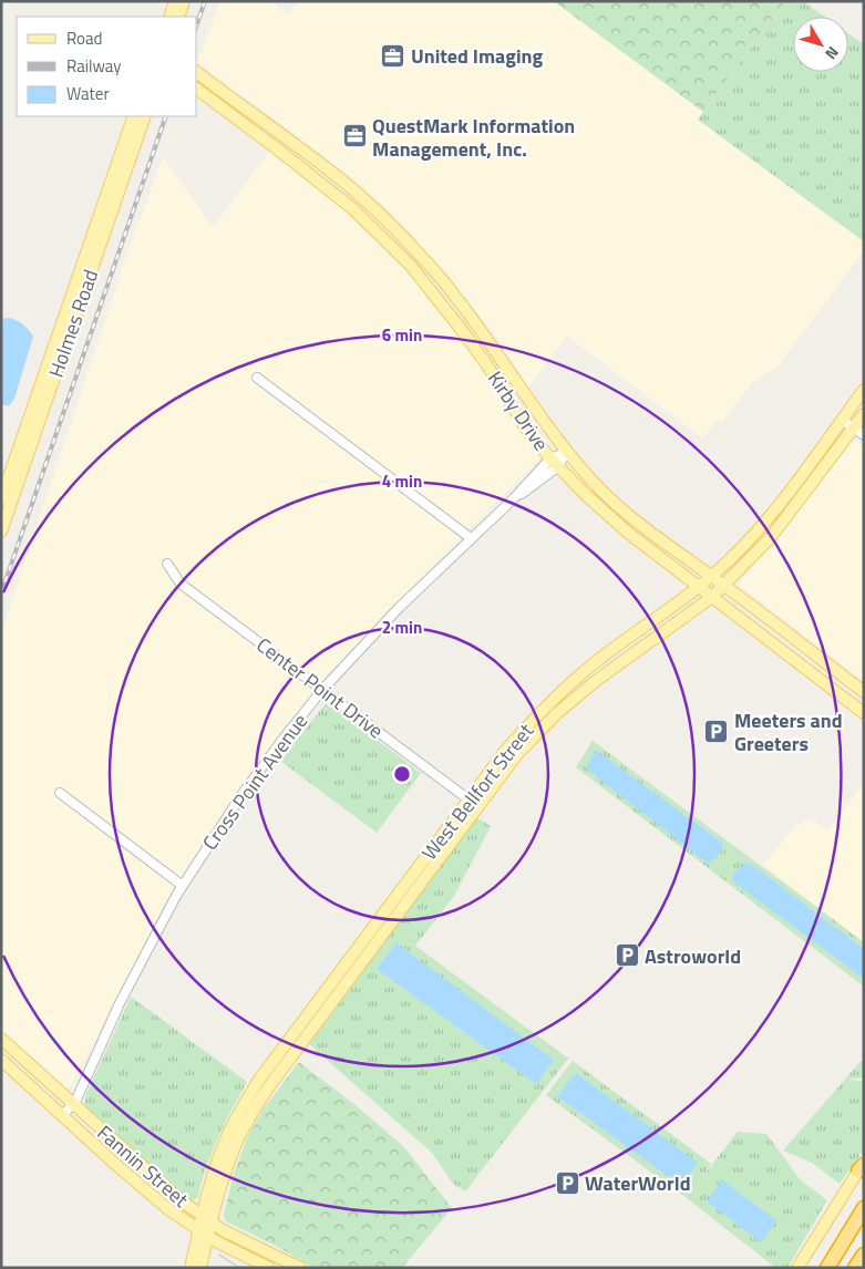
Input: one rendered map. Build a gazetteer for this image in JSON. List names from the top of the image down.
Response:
{
  "streets": {
    "main road": [
      "Holmes Road",
      "Kirby Drive",
      "West Bellfort Street",
      "Fannin Street"
    ],
    "street": ["Center Point Drive", "Cross Point Avenue"]
  },
  "crossings": [
    ["Kirby Drive", "Cross Point Avenue"],
    ["Kirby Drive", "West Bellfort Street"],
    ["Center Point Drive", "Cross Point Avenue"],
    ["Center Point Drive", "West Bellfort Street"],
    ["Cross Point Avenue", "Fannin Street"],
    ["West Bellfort Street", "Fannin Street"]
  ],
  "places": {
    "office": ["United Imaging", "QuestMark Information Management, Inc."],
    "parking": ["Meeters and Greeters", "Astroworld", "WaterWorld"]
  },
  "legend": ["Road", "Railway", "Water"],
  "north": "bottom right",
  "rings": ["6 min", "4 min", "2 min"]
}
